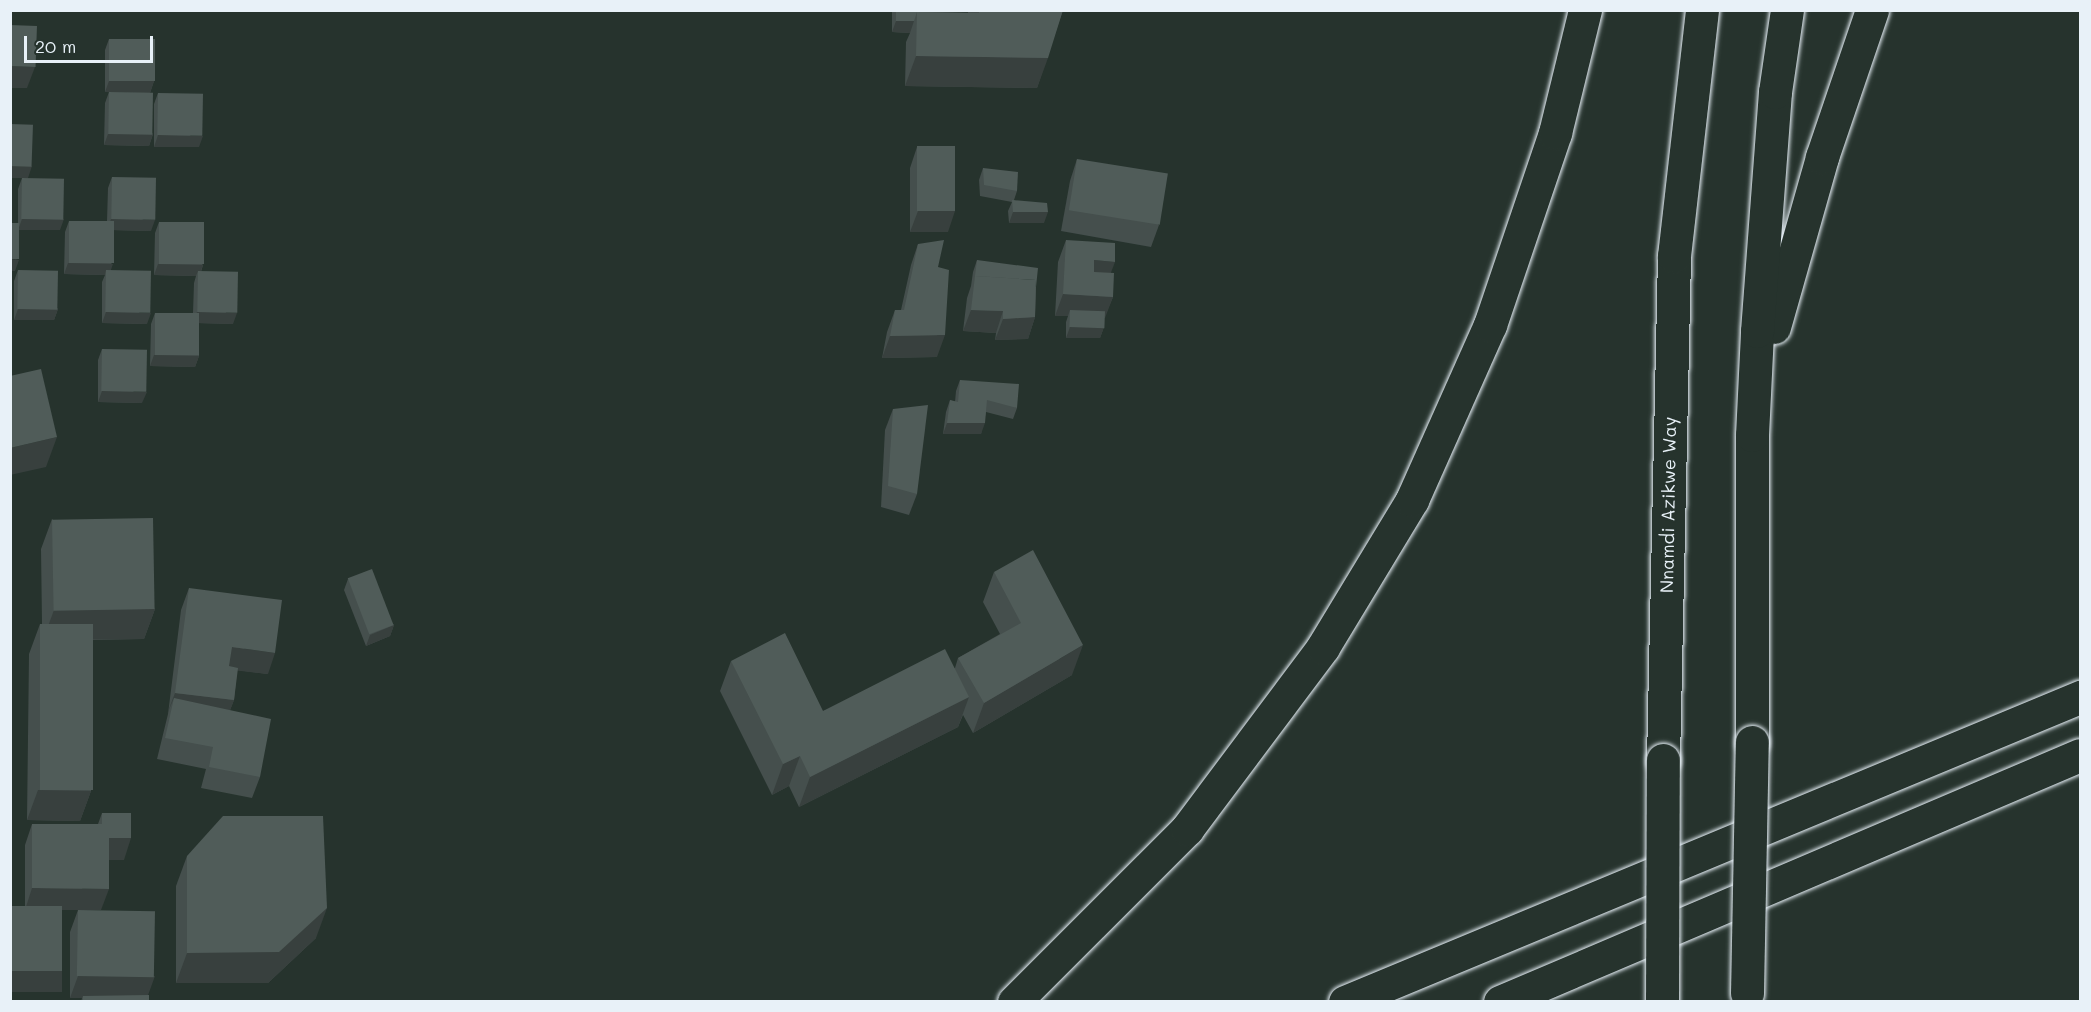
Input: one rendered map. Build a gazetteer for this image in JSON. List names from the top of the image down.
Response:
{
  "streets": {
    "highway": ["Nnamdi Azikwe Way"]
  },
  "scale_bar": "20 m"
}
